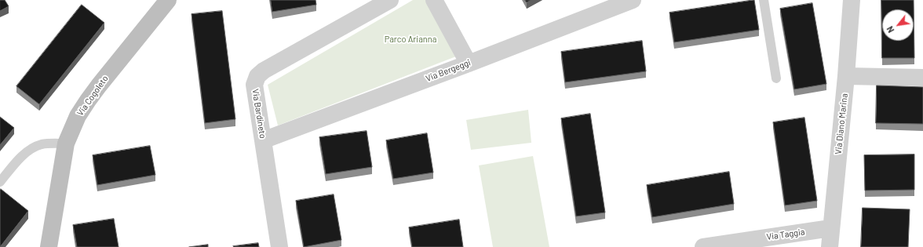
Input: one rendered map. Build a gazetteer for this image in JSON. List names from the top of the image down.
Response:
{
  "streets": {
    "street": [
      "Via Bergeggi",
      "Via Cogoleto",
      "Via Bardineto",
      "Via Diano Marina",
      "Via Taggia"
    ]
  },
  "crossings": [
    ["Via Bergeggi", "Via Bardineto"],
    ["Via Diano Marina", "Via Taggia"]
  ],
  "parks": ["Parco Arianna"],
  "north": "bottom left"
}
